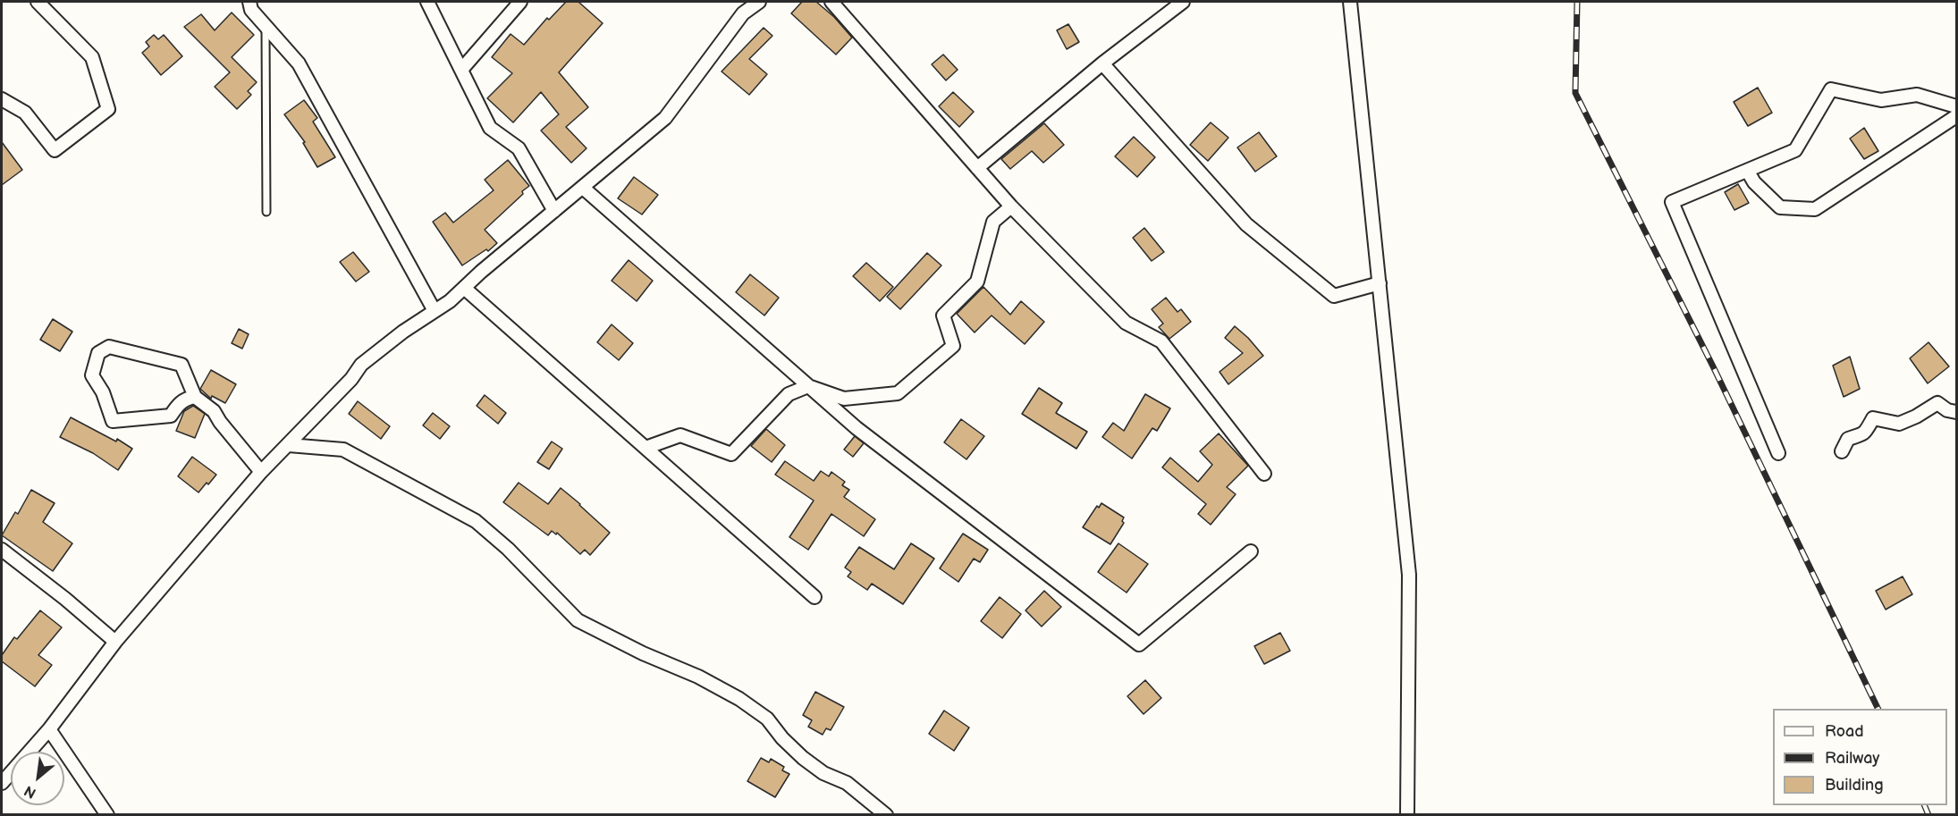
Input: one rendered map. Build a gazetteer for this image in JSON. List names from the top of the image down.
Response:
{
  "legend": ["Road", "Railway", "Building"],
  "north": "bottom left"
}
